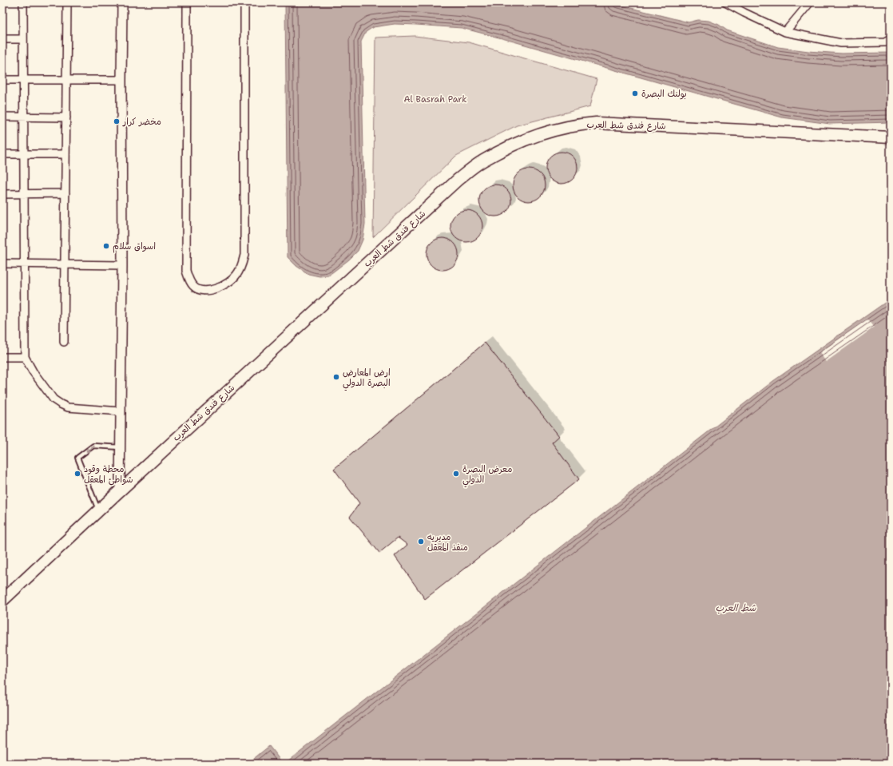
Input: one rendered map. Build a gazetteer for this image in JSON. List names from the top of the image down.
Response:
{
  "streets": {
    "main road": ["شارع فندق شط العرب"]
  },
  "water": ["شط العرب"],
  "parks": ["Al Basrah Park"],
  "places": [
    "بولنك البصرة",
    "مخضر كرار",
    "اسواق سلام",
    "ارض المعارض البصرة الدولي",
    "محطة وقود شواطئ المعقل",
    "معرض البصرة الدولي",
    "مديريه منفذ المعقل"
  ]
}
